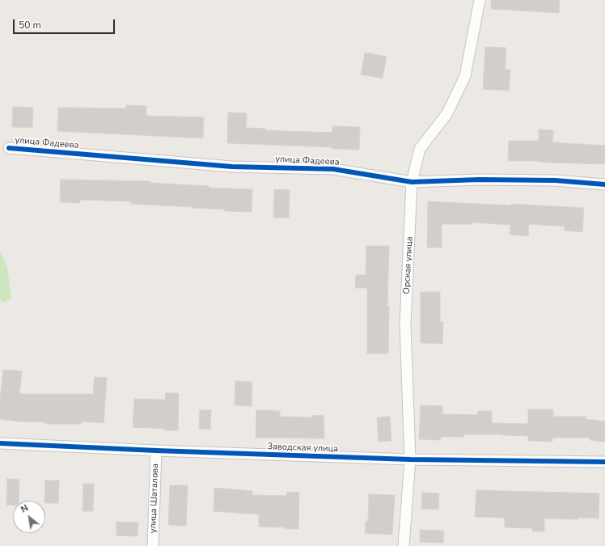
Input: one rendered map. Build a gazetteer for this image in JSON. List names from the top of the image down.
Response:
{
  "streets": {
    "street": [
      "улица Фадеева",
      "Орская улица",
      "Заводская улица",
      "улица Шаталова"
    ]
  },
  "crossings": [
    ["улица Фадеева", "Орская улица"],
    ["Орская улица", "Заводская улица"],
    ["Заводская улица", "улица Шаталова"]
  ],
  "scale_bar": "50 m",
  "north": "top left"
}
